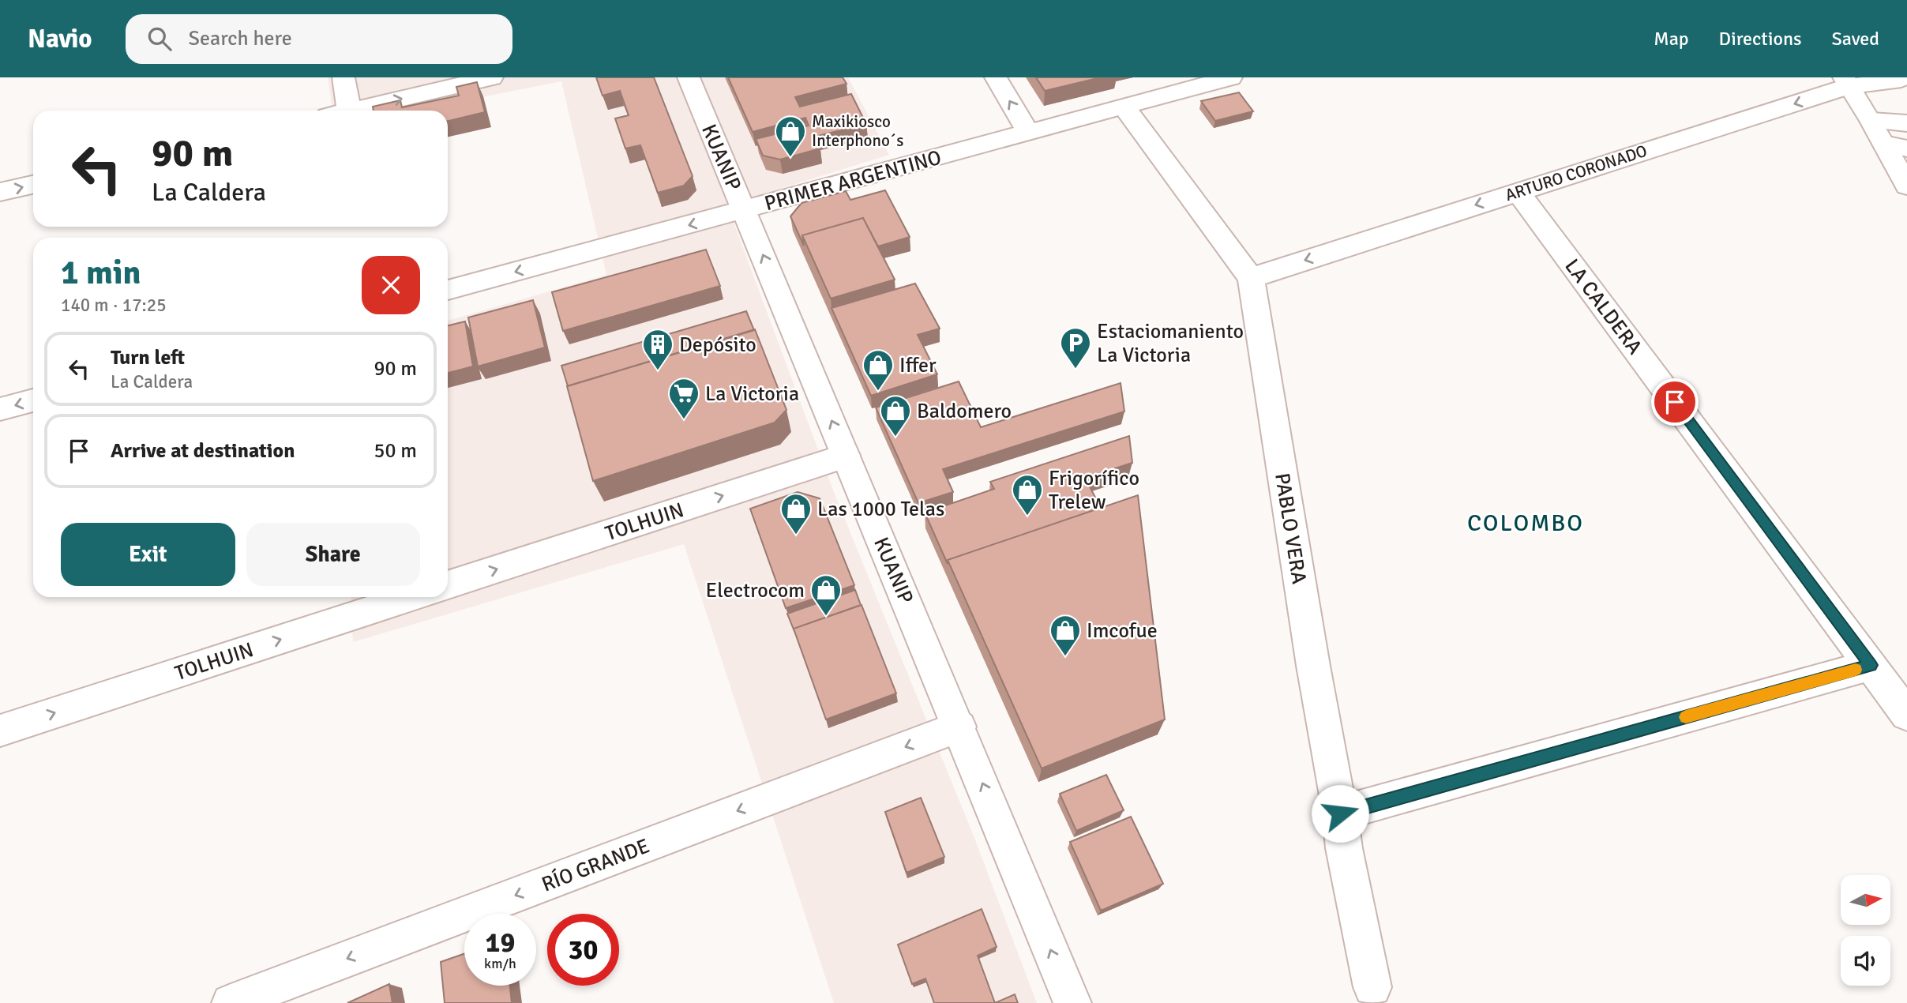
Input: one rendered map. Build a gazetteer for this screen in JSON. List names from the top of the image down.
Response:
{
  "streets": {
    "street": [
      "KUANIP",
      "ARTURO CORONADO",
      "PRIMER ARGENTINO",
      "LA CALDERA",
      "TOLHUIN",
      "PABLO VERA",
      "RÍO GRANDE"
    ]
  },
  "crossings": [
    ["KUANIP", "PRIMER ARGENTINO"],
    ["KUANIP", "TOLHUIN"],
    ["KUANIP", "RÍO GRANDE"],
    ["ARTURO CORONADO", "LA CALDERA"],
    ["ARTURO CORONADO", "PABLO VERA"],
    ["PRIMER ARGENTINO", "PABLO VERA"]
  ],
  "one_way": [
    "KUANIP",
    "ARTURO CORONADO",
    "TOLHUIN",
    "RÍO GRANDE"
  ],
  "districts": ["COLOMBO"],
  "places": {
    "shop": [
      "Maxikiosco Interphono´s",
      "Iffer",
      "Baldomero",
      "Frigorífico Trelew",
      "Las 1000 Telas",
      "Electrocom",
      "Imcofue"
    ],
    "parking": ["Estaciomaniento La Victoria"],
    "building": ["Depósito"],
    "supermarket": ["La Victoria"]
  },
  "north": "right",
  "page": {
    "header": "Navio",
    "search": "Search here",
    "nav": ["Map", "Directions", "Saved"],
    "turn": ["90 m", "La Caldera"],
    "heading": ["1 min", "140 m · 17:25"],
    "list": [
      {
        "name": "Turn left",
        "note": "La Caldera",
        "value": "90 m"
      },
      {
        "name": "Arrive at destination",
        "value": "50 m"
      }
    ],
    "buttons": ["Exit", "Share"],
    "speed": "19 km/h",
    "limit": "30"
  }
}
